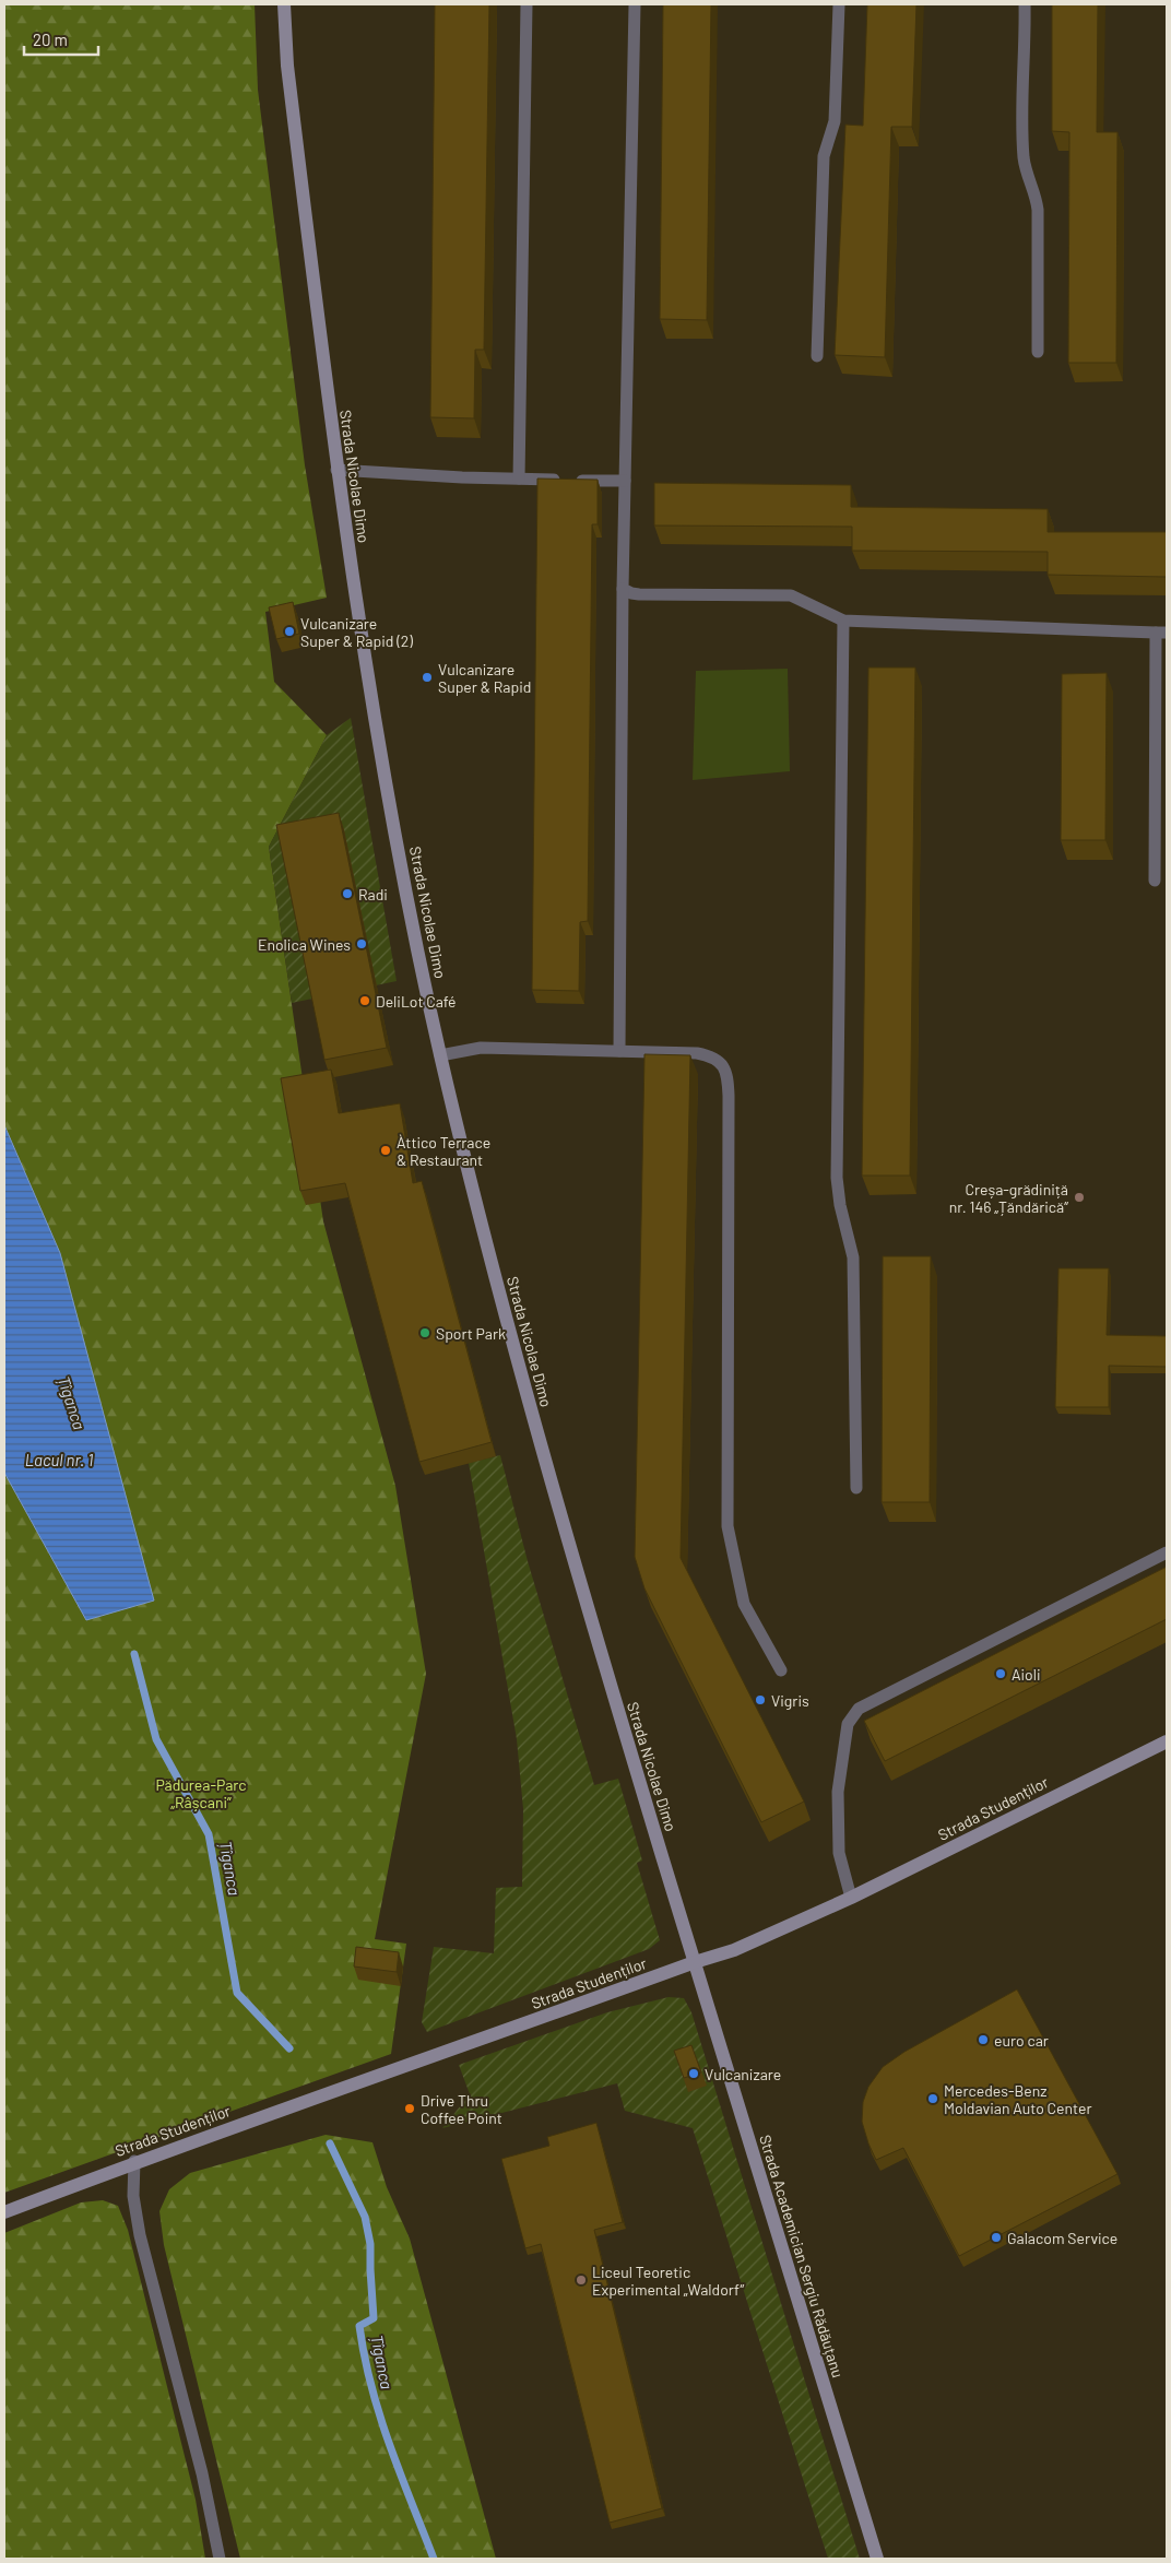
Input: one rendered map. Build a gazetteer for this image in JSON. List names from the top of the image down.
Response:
{
  "streets": {
    "main road": ["Strada Nicolae Dimo", "Strada Studenților", "Strada Academician Sergiu Rădăuțanu"]
  },
  "crossings": [
    ["Strada Nicolae Dimo", "Strada Studenților"],
    ["Strada Nicolae Dimo", "Strada Academician Sergiu Rădăuțanu"],
    ["Strada Studenților", "Strada Academician Sergiu Rădăuțanu"]
  ],
  "water": ["Țîganca", "Lacul nr. 1"],
  "parks": ["Pădurea-Parc „Râșcani”"],
  "places": [
    "Vulcanizare Super & Rapid (2)",
    "Vulcanizare Super & Rapid",
    "Radi",
    "Enolica Wines",
    "DeliLot Café",
    "Àttico Terrace & Restaurant",
    "Creșa-grădiniță nr. 146 „Țăndărică”",
    "Sport Park",
    "Aioli",
    "Vigris",
    "euro car",
    "Vulcanizare",
    "Mercedes-Benz Moldavian Auto Center",
    "Drive Thru Coffee Point",
    "Galacom Service",
    "Liceul Teoretic Experimental „Waldorf”"
  ],
  "scale_bar": "20 m"
}
